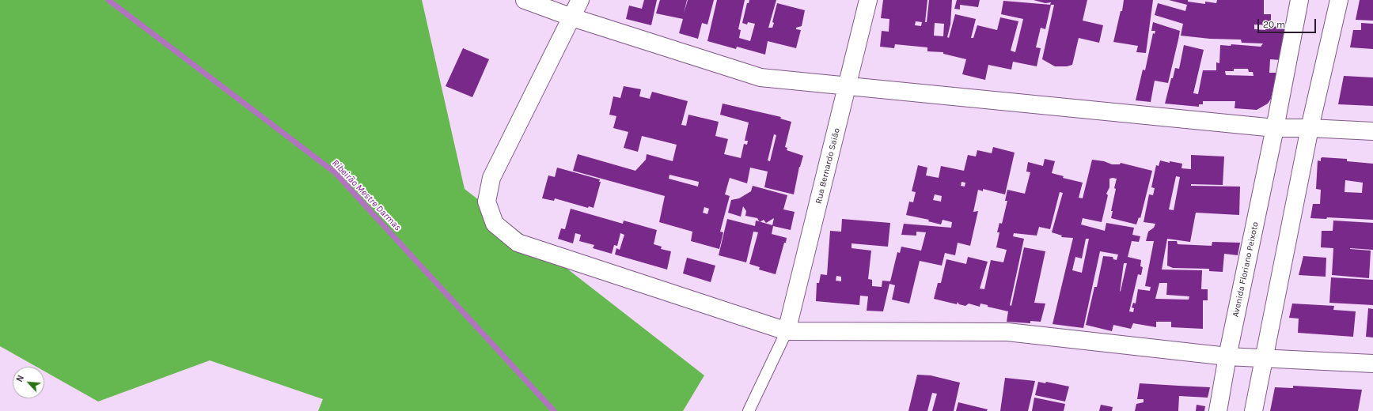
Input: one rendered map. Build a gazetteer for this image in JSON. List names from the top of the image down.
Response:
{
  "streets": {
    "street": ["Rua Bernardo Saião", "Avenida Floriano Peixoto"]
  },
  "water": ["Ribeirão Mestre Darmas"],
  "scale_bar": "20 m",
  "north": "top left"
}
